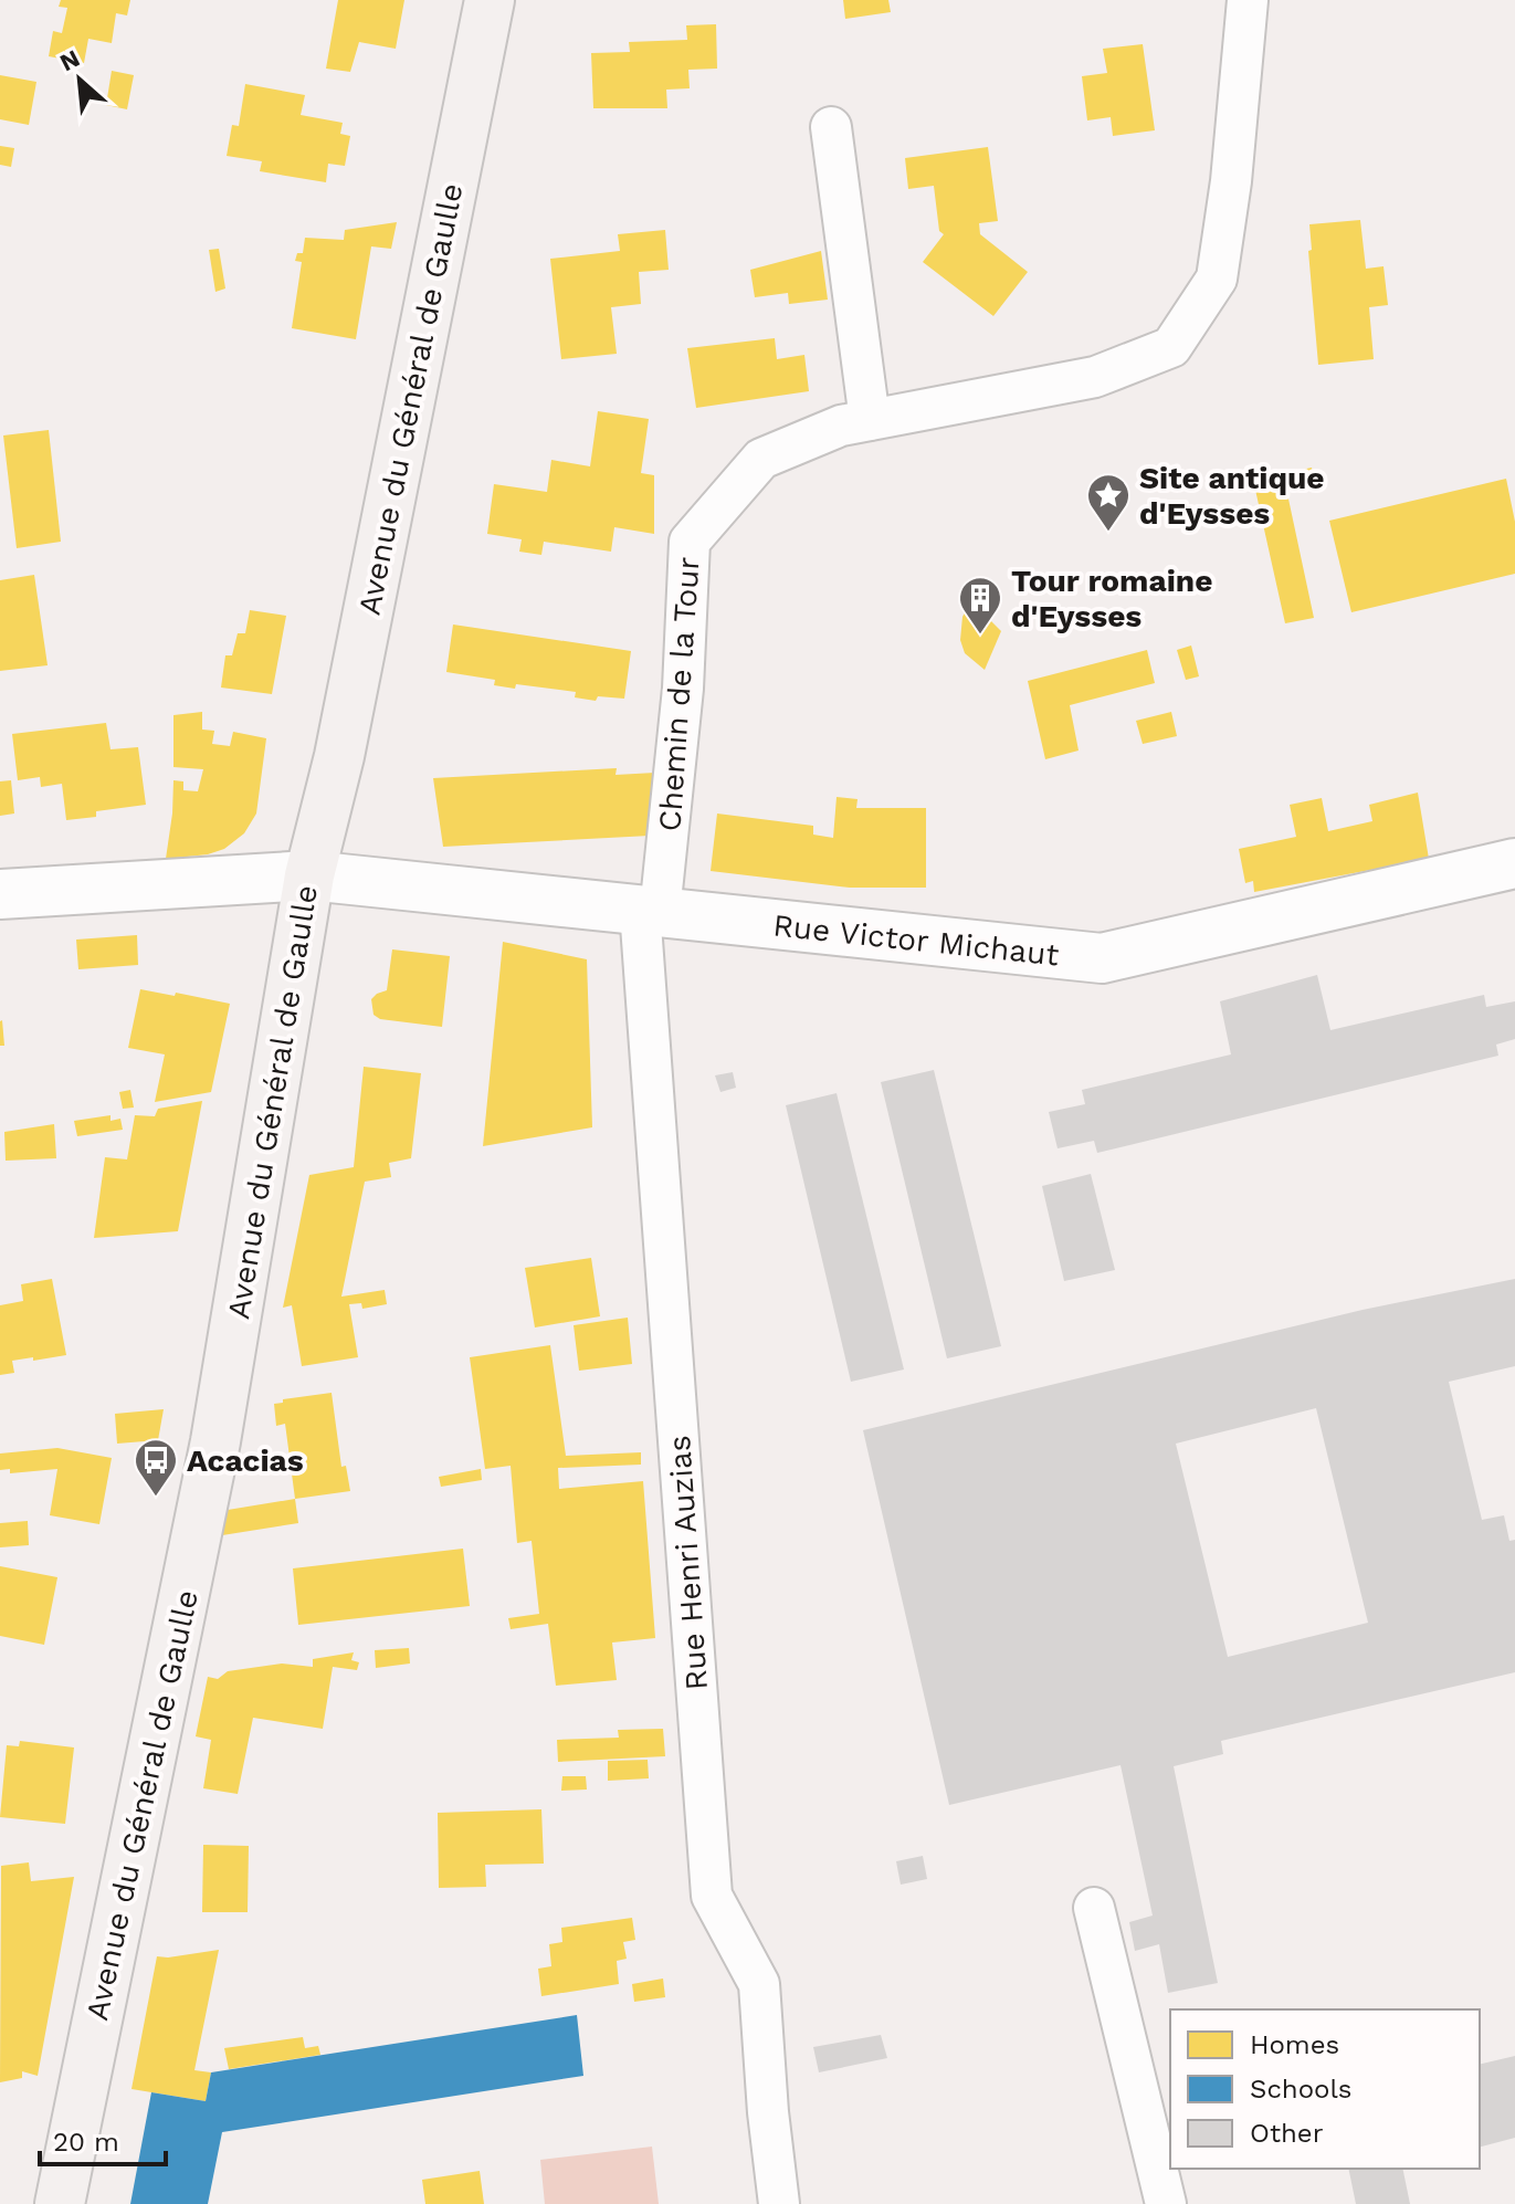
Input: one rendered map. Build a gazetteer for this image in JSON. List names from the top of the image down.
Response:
{
  "streets": {
    "main road": ["Avenue du Général de Gaulle"],
    "street": ["Chemin de la Tour", "Rue Victor Michaut", "Rue Henri Auzias"]
  },
  "crossings": [
    ["Avenue du Général de Gaulle", "Rue Victor Michaut"],
    ["Chemin de la Tour", "Rue Victor Michaut"],
    ["Chemin de la Tour", "Rue Henri Auzias"],
    ["Rue Victor Michaut", "Rue Henri Auzias"]
  ],
  "places": {
    "place": ["Site antique d'Eysses"],
    "building": ["Tour romaine d'Eysses"],
    "bus stop": ["Acacias"]
  },
  "legend": ["Homes", "Schools", "Other"],
  "scale_bar": "20 m",
  "north": "top left"
}
